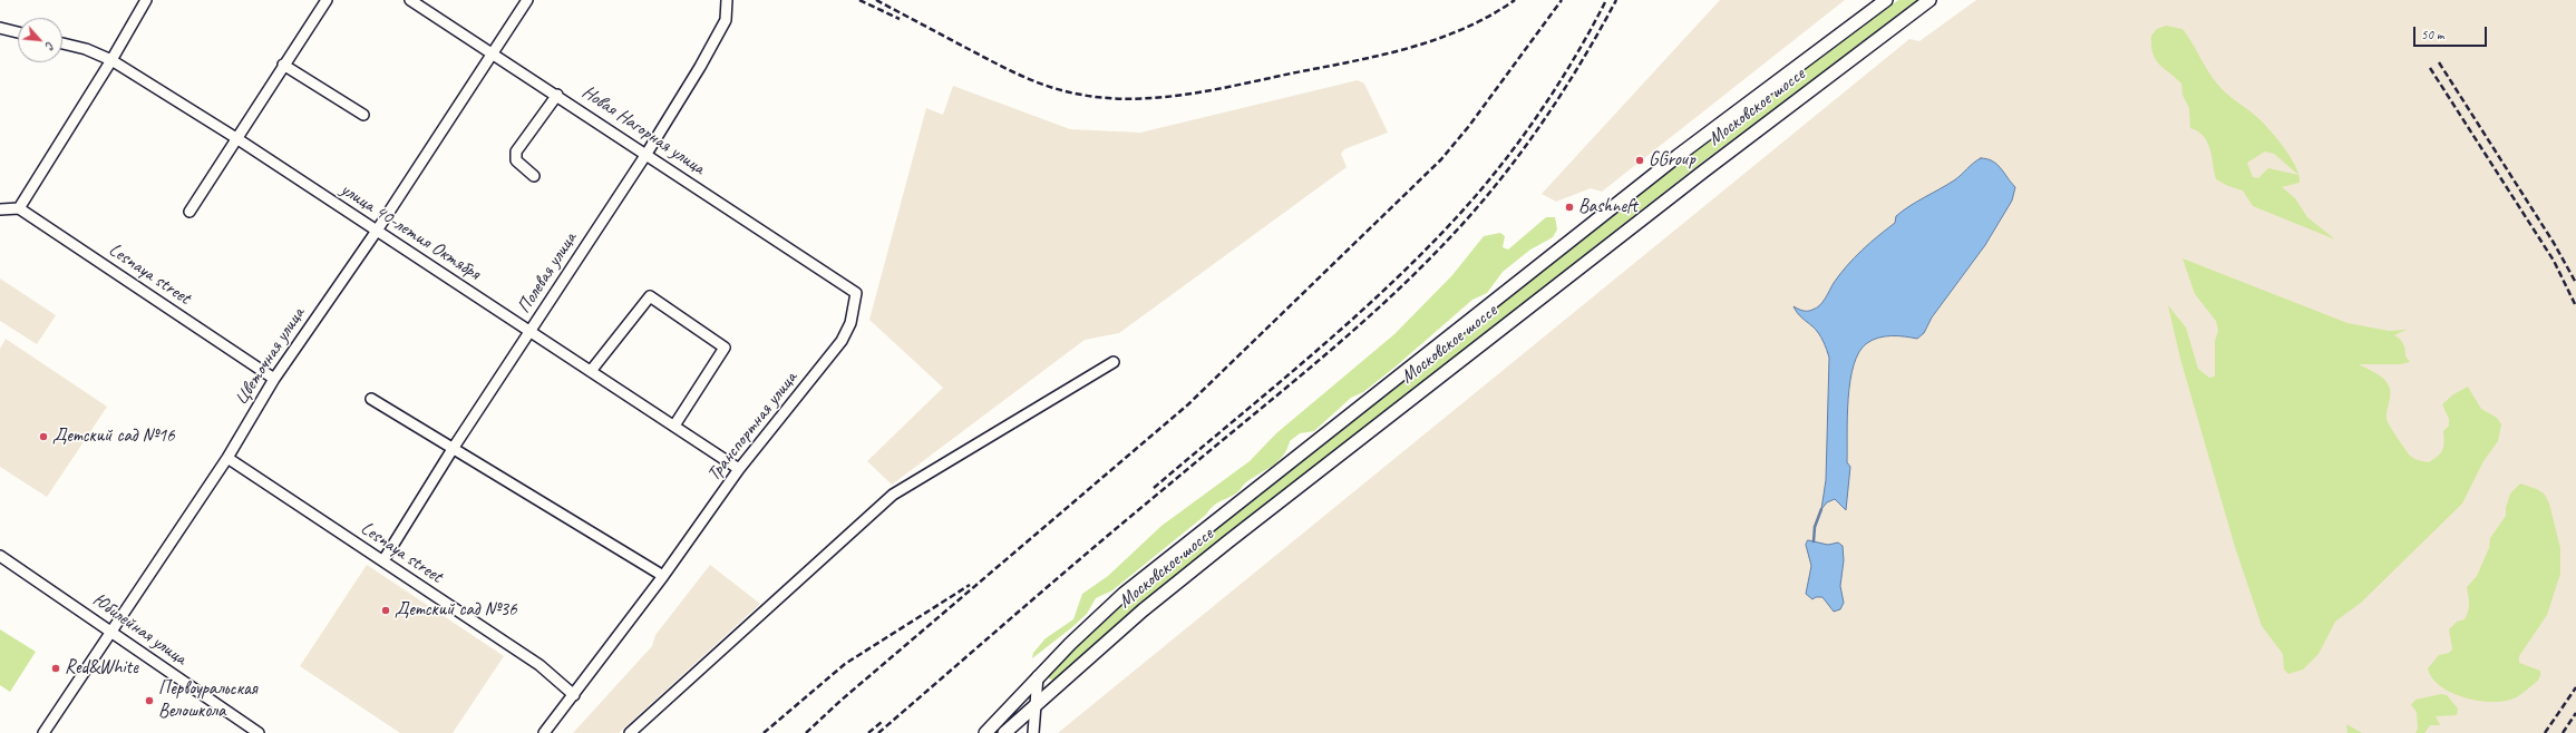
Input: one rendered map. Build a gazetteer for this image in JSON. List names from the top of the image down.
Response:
{
  "streets": {
    "main road": ["Московское шоссе"],
    "street": [
      "Новая Нагорная улица",
      "улица 40-летия Октября",
      "Полевая улица",
      "Lesnaya street",
      "Цветочная улица",
      "Транспортная улица",
      "Юбилейная улица"
    ]
  },
  "crossings": [
    ["Новая Нагорная улица", "Полевая улица"],
    ["Новая Нагорная улица", "Цветочная улица"],
    ["Новая Нагорная улица", "Транспортная улица"],
    ["улица 40-летия Октября", "Полевая улица"],
    ["улица 40-летия Октября", "Цветочная улица"],
    ["улица 40-летия Октября", "Транспортная улица"],
    ["Полевая улица", "Lesnaya street"],
    ["Lesnaya street", "Цветочная улица"],
    ["Lesnaya street", "Транспортная улица"],
    ["Цветочная улица", "Юбилейная улица"]
  ],
  "places": [
    "GGroup",
    "Bashneft",
    "Детский сад №16",
    "Детский сад №36",
    "Red&White",
    "Первоуральская Велошкола"
  ],
  "scale_bar": "50 m",
  "north": "bottom right"
}
